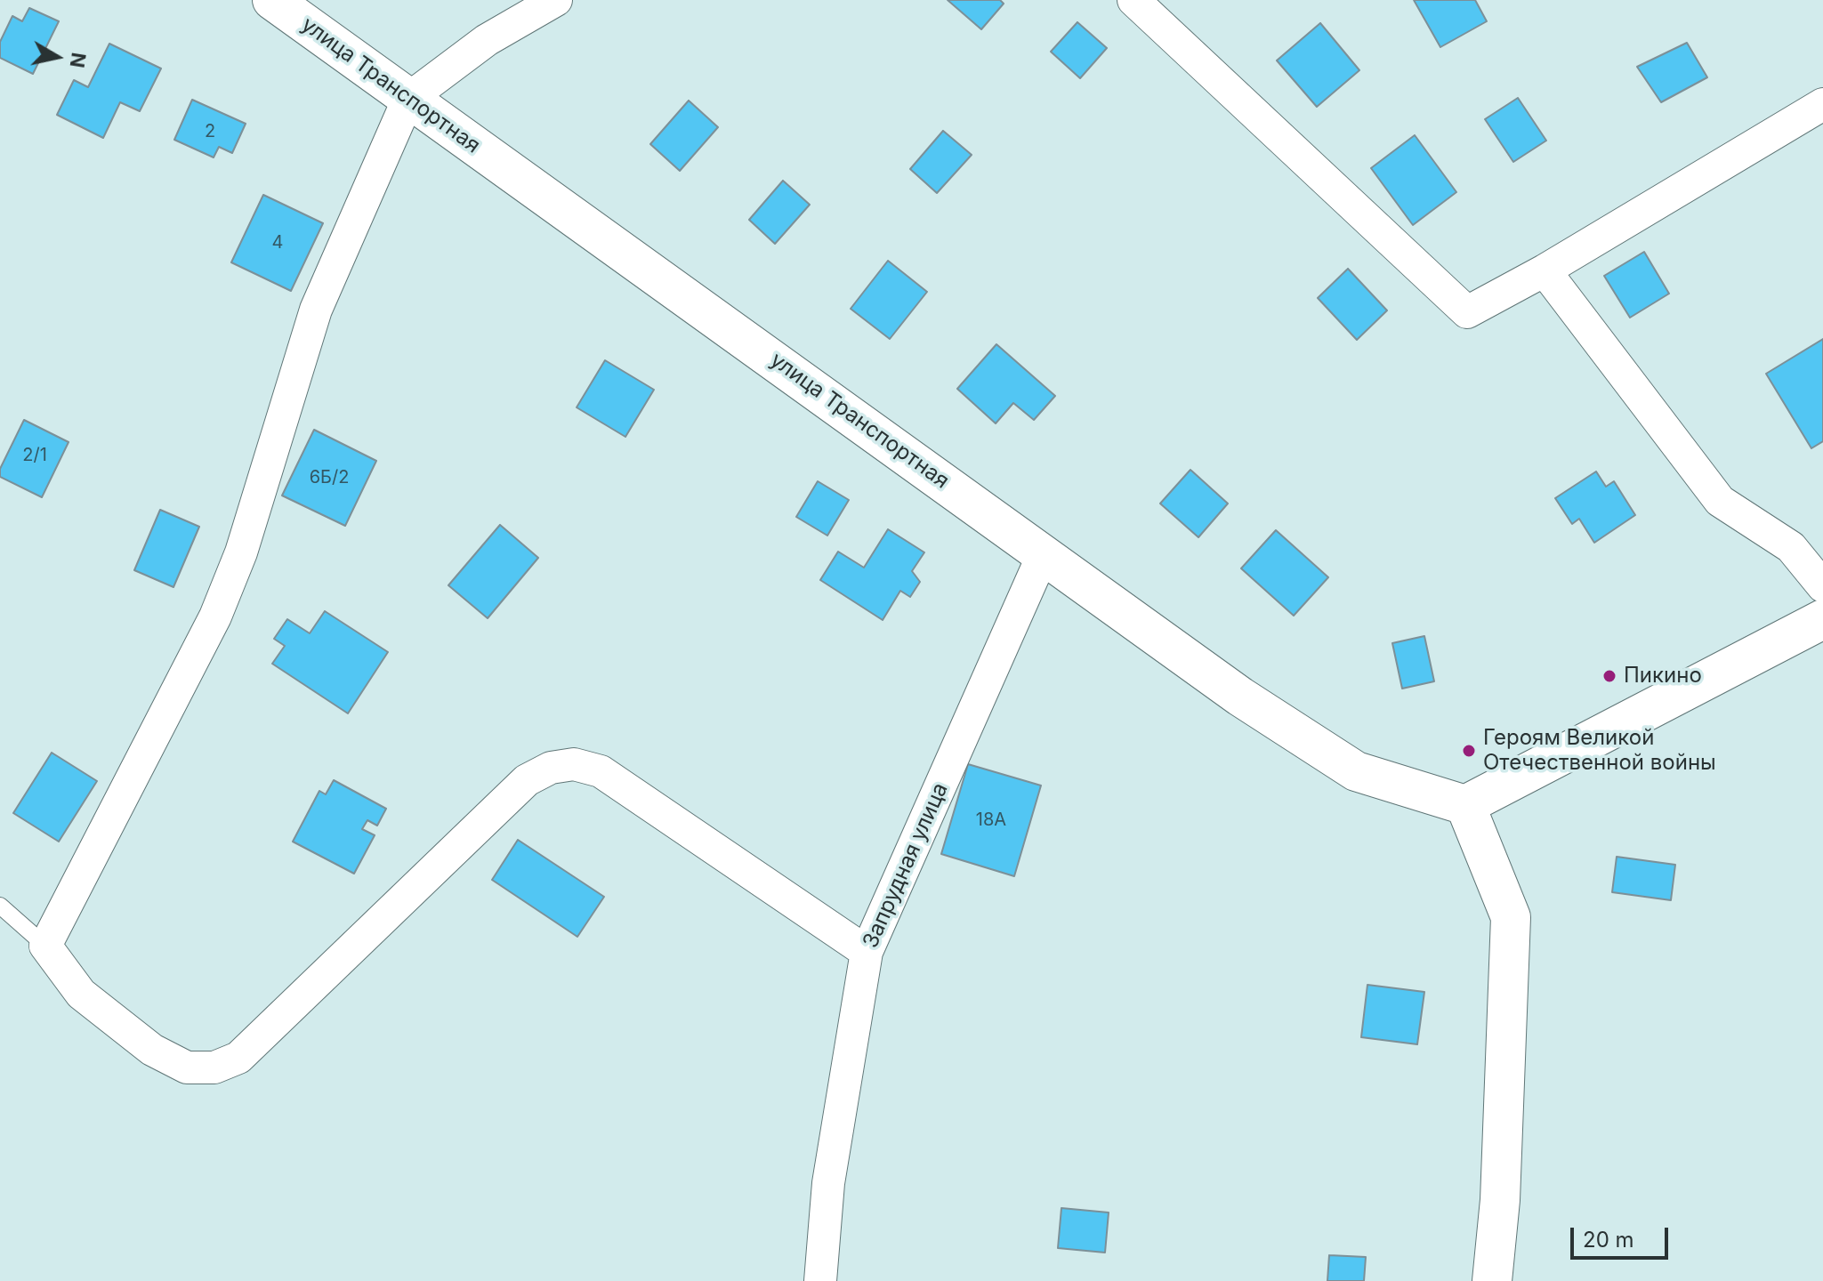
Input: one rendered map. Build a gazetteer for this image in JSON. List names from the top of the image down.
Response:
{
  "streets": {
    "main road": ["улица Транспортная"],
    "street": ["Запрудная улица"]
  },
  "crossings": [
    ["улица Транспортная", "Запрудная улица"]
  ],
  "places": ["Пикино", "Героям Великой Отечественной войны"],
  "house_numbers": [
    "2",
    "4",
    "2/1",
    "6Б/2",
    "18А"
  ],
  "scale_bar": "20 m",
  "north": "right"
}
